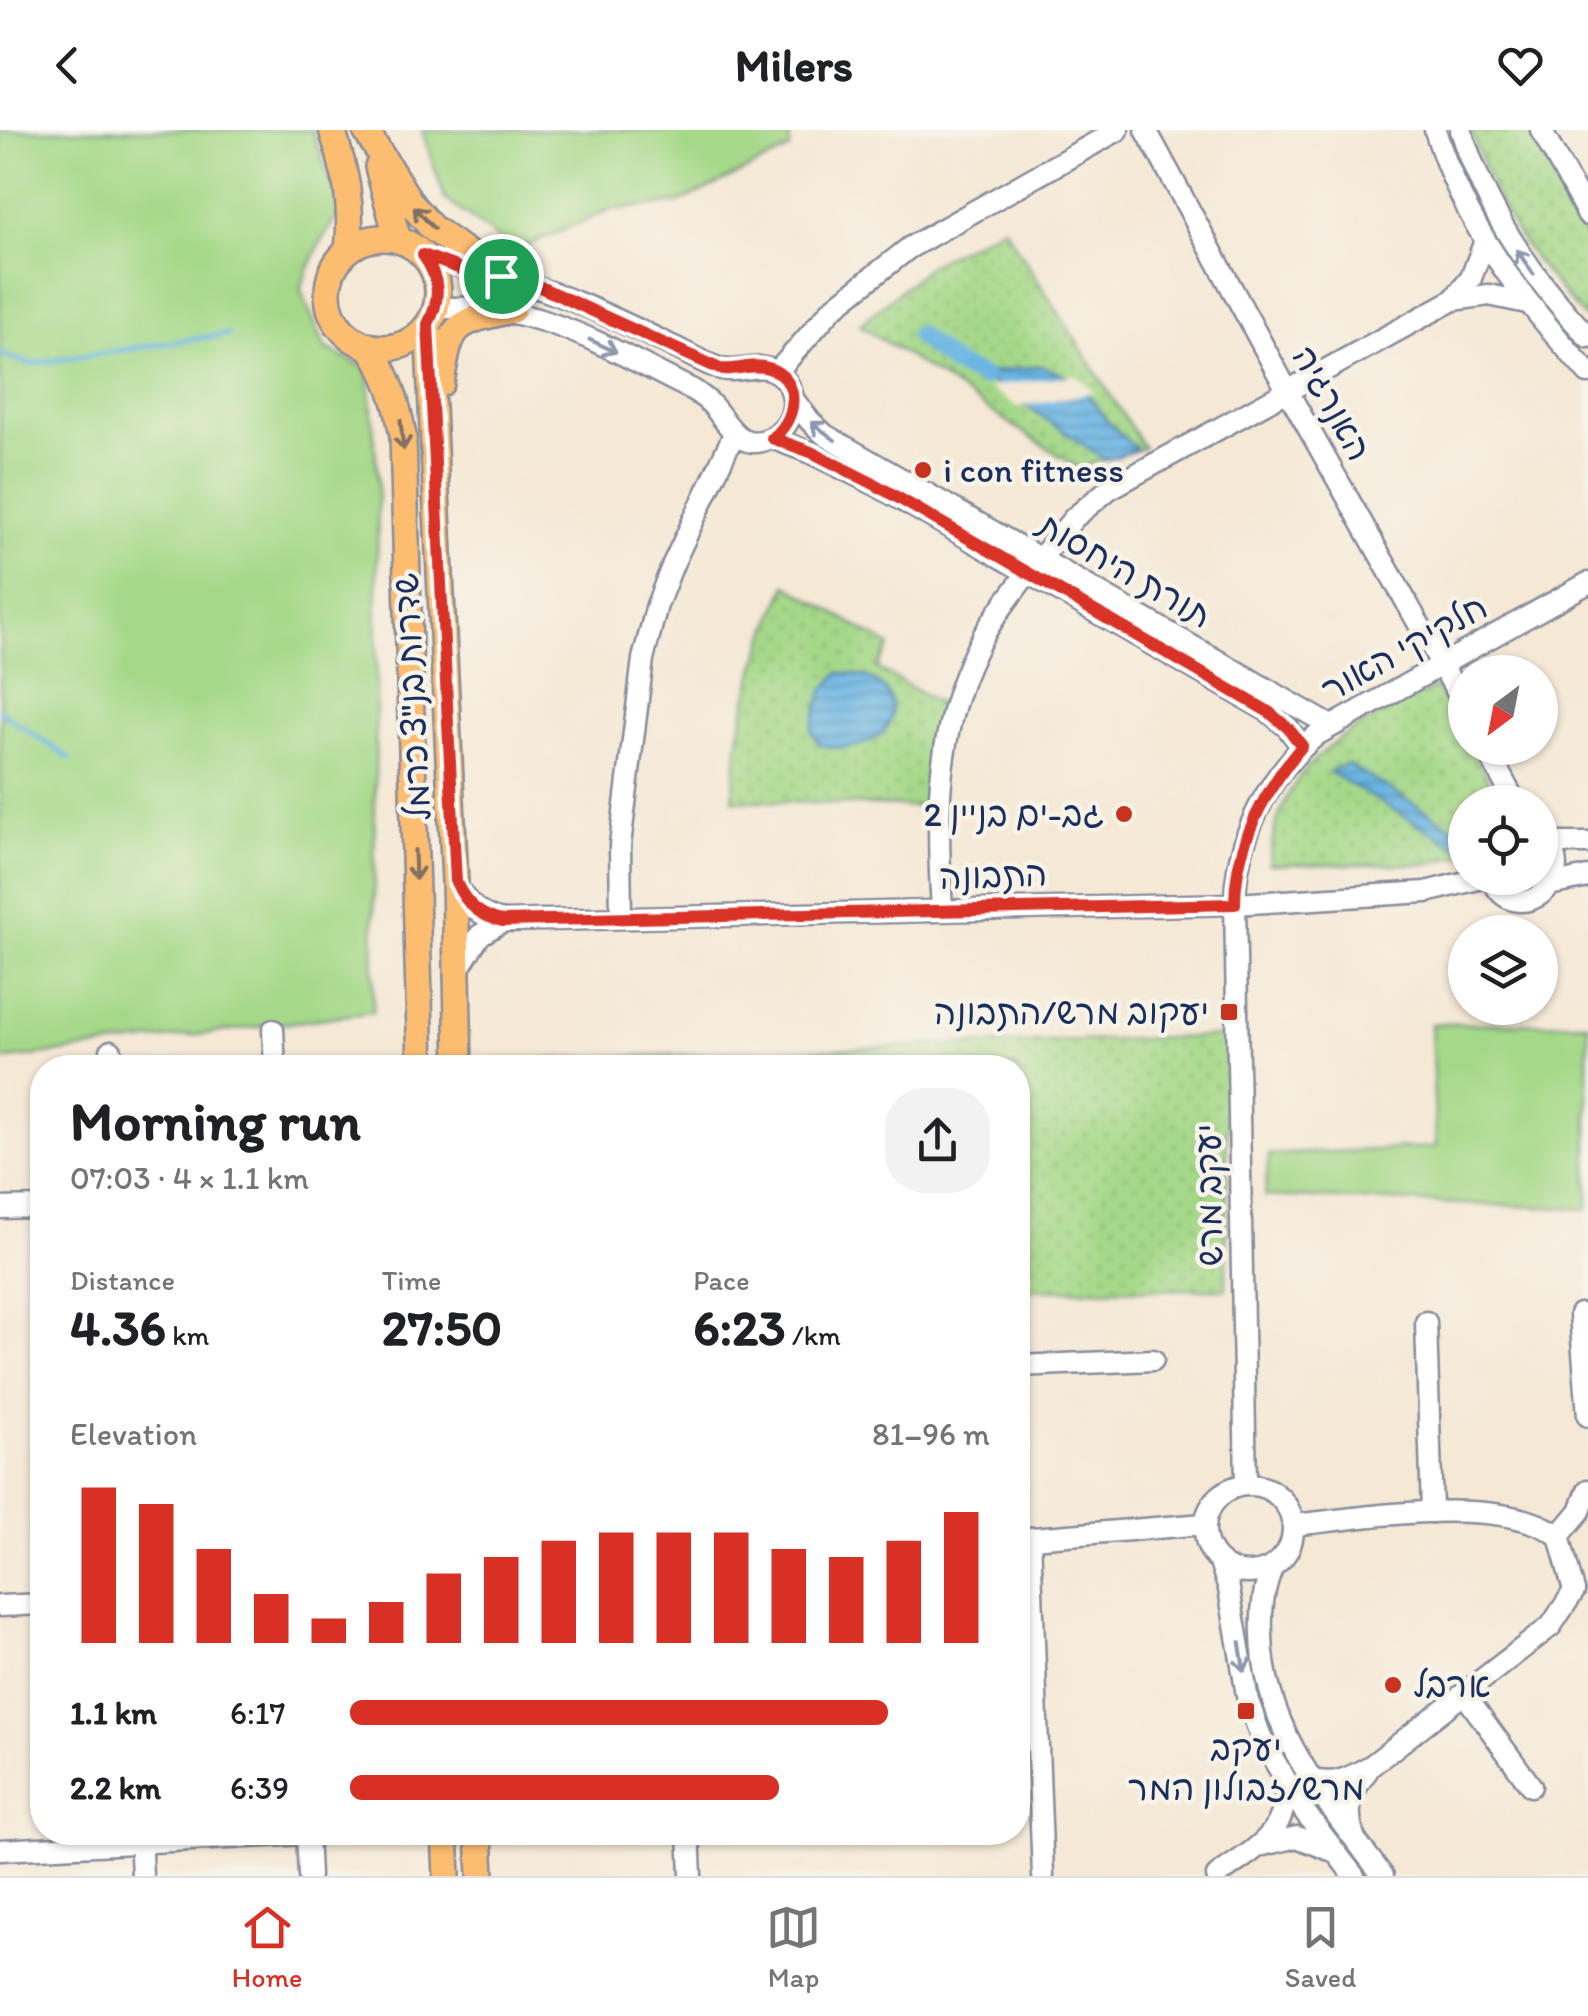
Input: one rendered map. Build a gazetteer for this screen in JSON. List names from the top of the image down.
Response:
{
  "streets": {
    "main road": ["שדרות בנ\"צ כרמל"],
    "street": [
      "האנרגיה",
      "תורת היחסות",
      "חלקיקי האור",
      "התבונה",
      "יעקב מרש"
    ]
  },
  "crossings": [
    ["האנרגיה", "חלקיקי האור"],
    ["תורת היחסות", "חלקיקי האור"],
    ["חלקיקי האור", "התבונה"],
    ["חלקיקי האור", "יעקב מרש"],
    ["התבונה", "יעקב מרש"]
  ],
  "places": {
    "other": ["i con fitness", "גב-ים בניין 2", "ארבל"],
    "transit": ["יעקוב מרש/התבונה", "יעקב מרש/זבולון המר"]
  },
  "north": "bottom left",
  "page": {
    "header": "Milers",
    "heading": ["Morning run", "07:03 · 4 × 1.1 km"],
    "stats": [
      ["Distance", "4.36 km"],
      ["Time", "27:50"],
      ["Pace", "6:23 /km"]
    ],
    "chart": ["Elevation", "81–96 m"],
    "list": [
      {
        "name": "1.1 km",
        "note": "6:17"
      },
      {
        "name": "2.2 km",
        "note": "6:39"
      }
    ],
    "tabs": ["Home", "Map", "Saved"]
  }
}
